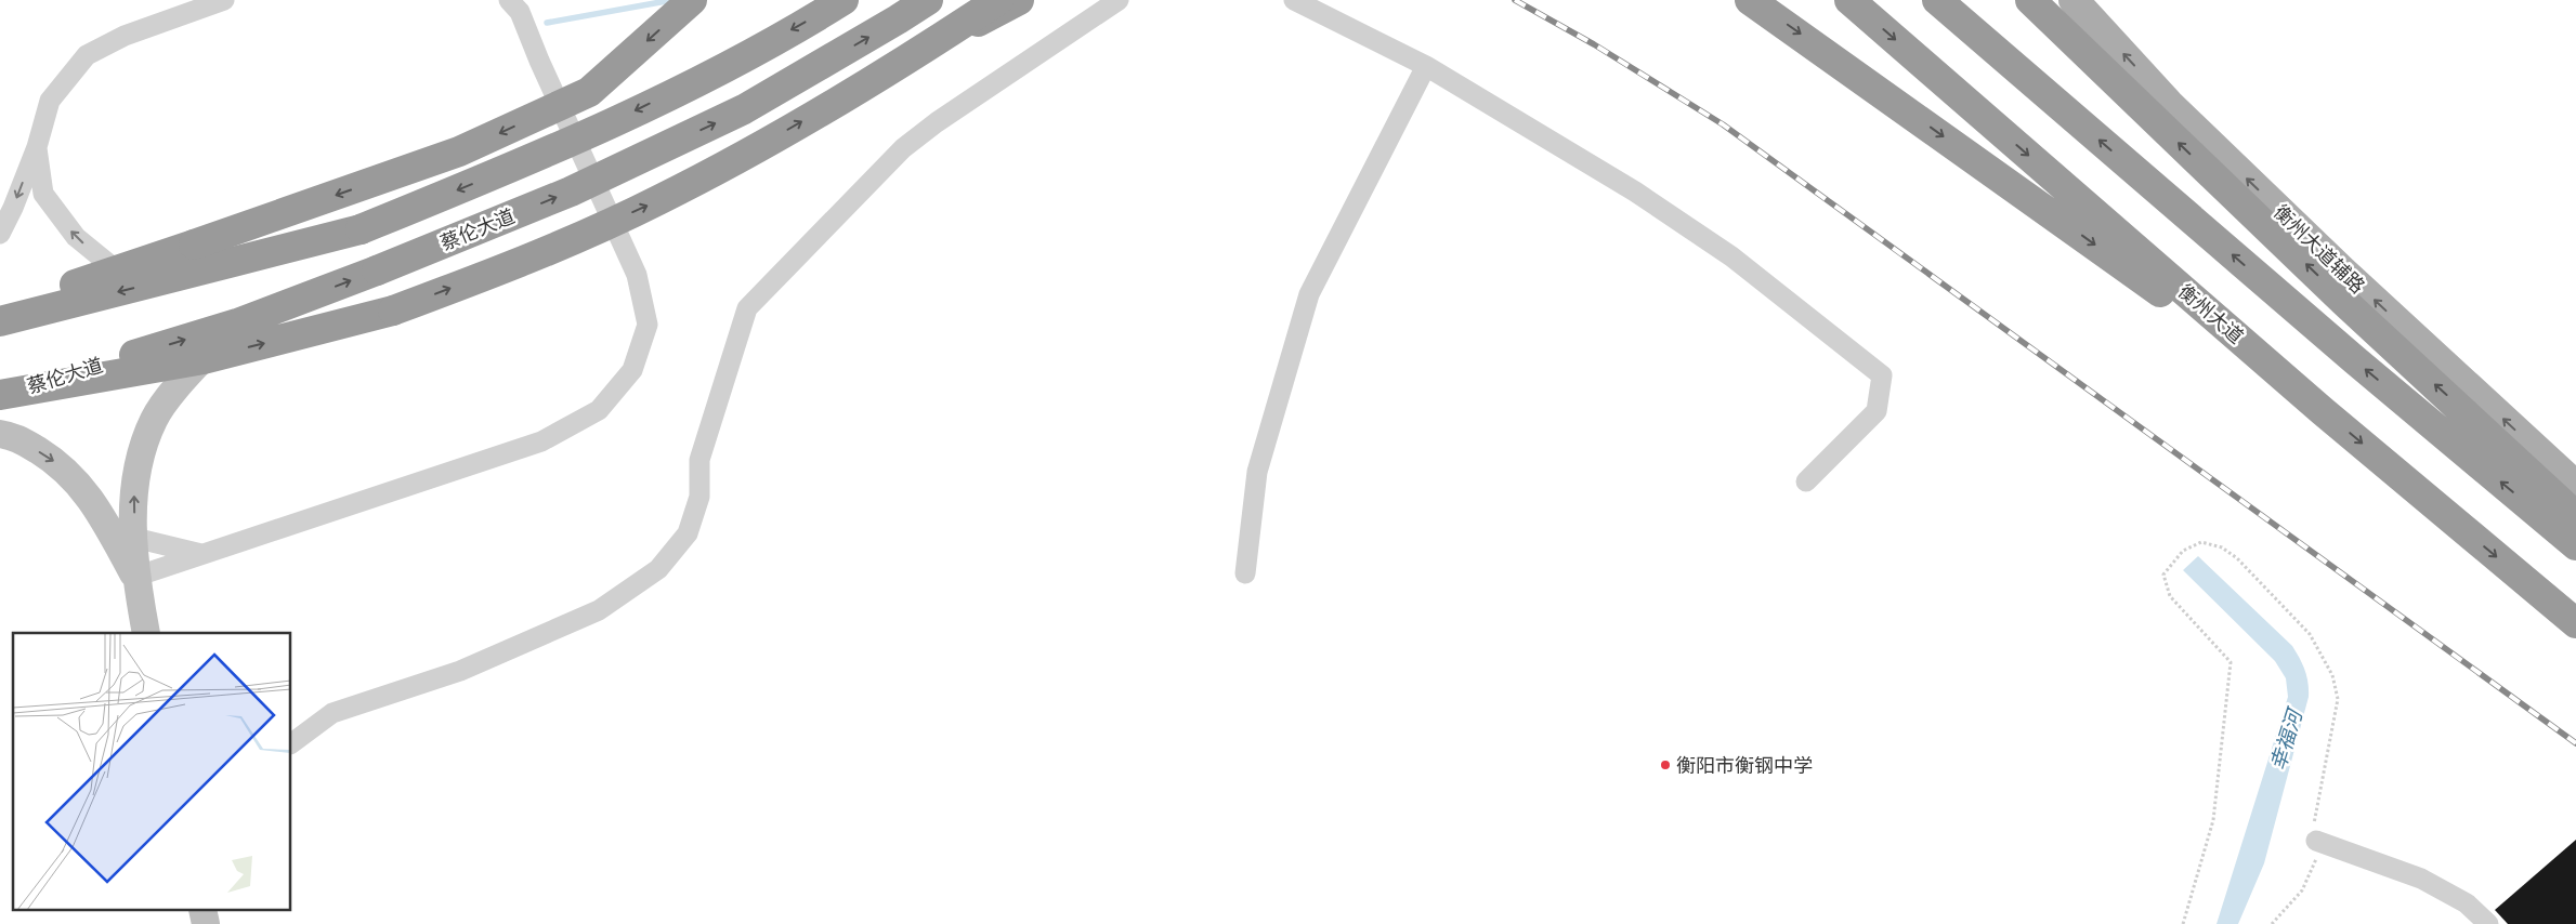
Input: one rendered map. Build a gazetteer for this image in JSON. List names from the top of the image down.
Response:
{
  "streets": {
    "highway": ["蔡伦大道", "衡州大道"],
    "main road": ["衡州大道辅路"]
  },
  "one_way": ["衡州大道辅路"],
  "water": ["幸福河"],
  "places": ["衡阳市衡钢中学"]
}
